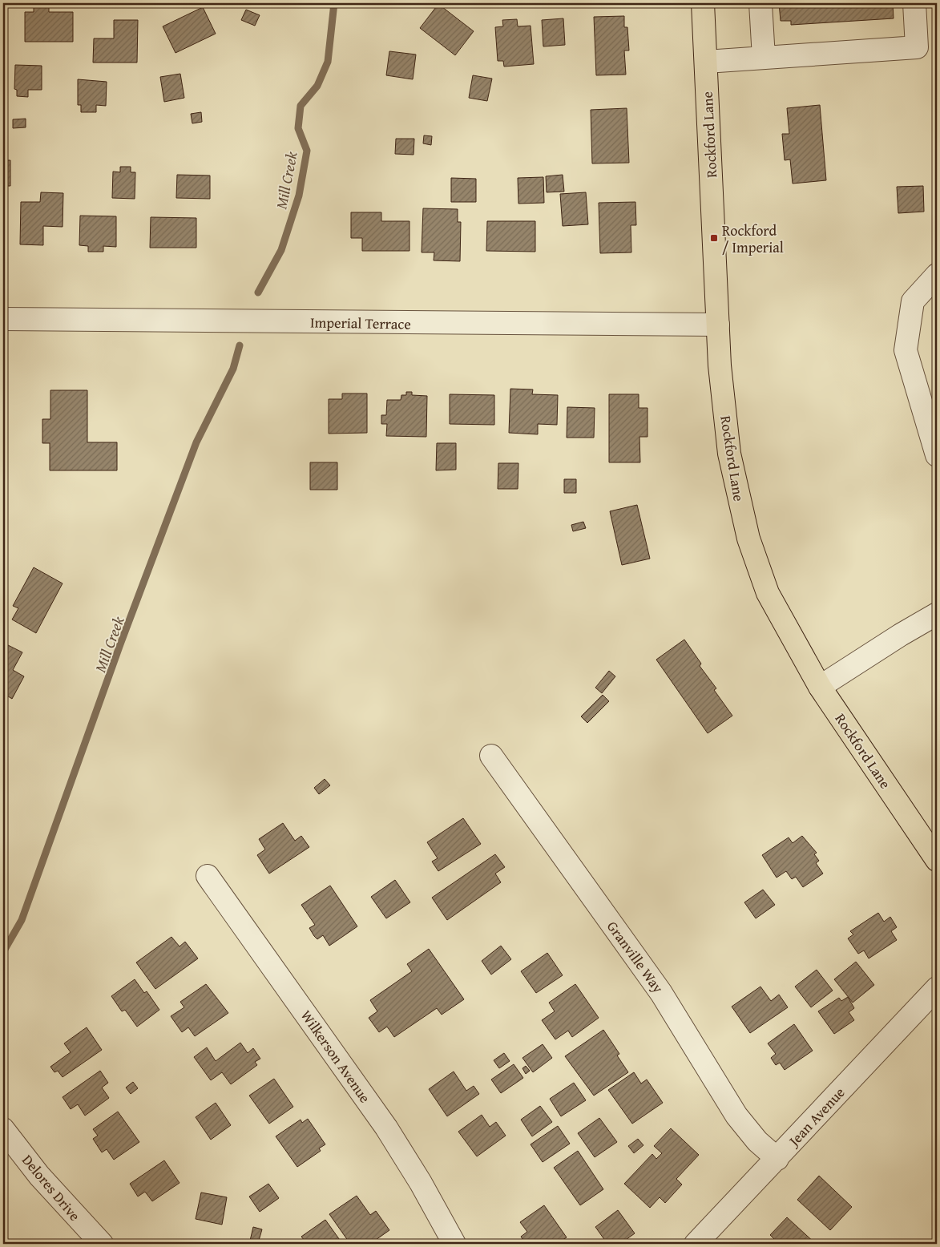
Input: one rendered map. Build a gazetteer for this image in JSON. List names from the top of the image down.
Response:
{
  "streets": {
    "main road": ["Rockford Lane"],
    "street": [
      "Imperial Terrace",
      "Granville Way",
      "Wilkerson Avenue",
      "Jean Avenue",
      "Delores Drive"
    ]
  },
  "crossings": [
    ["Rockford Lane", "Imperial Terrace"],
    ["Granville Way", "Jean Avenue"]
  ],
  "water": ["Mill Creek"],
  "places": {
    "transit": ["Rockford / Imperial"]
  }
}
